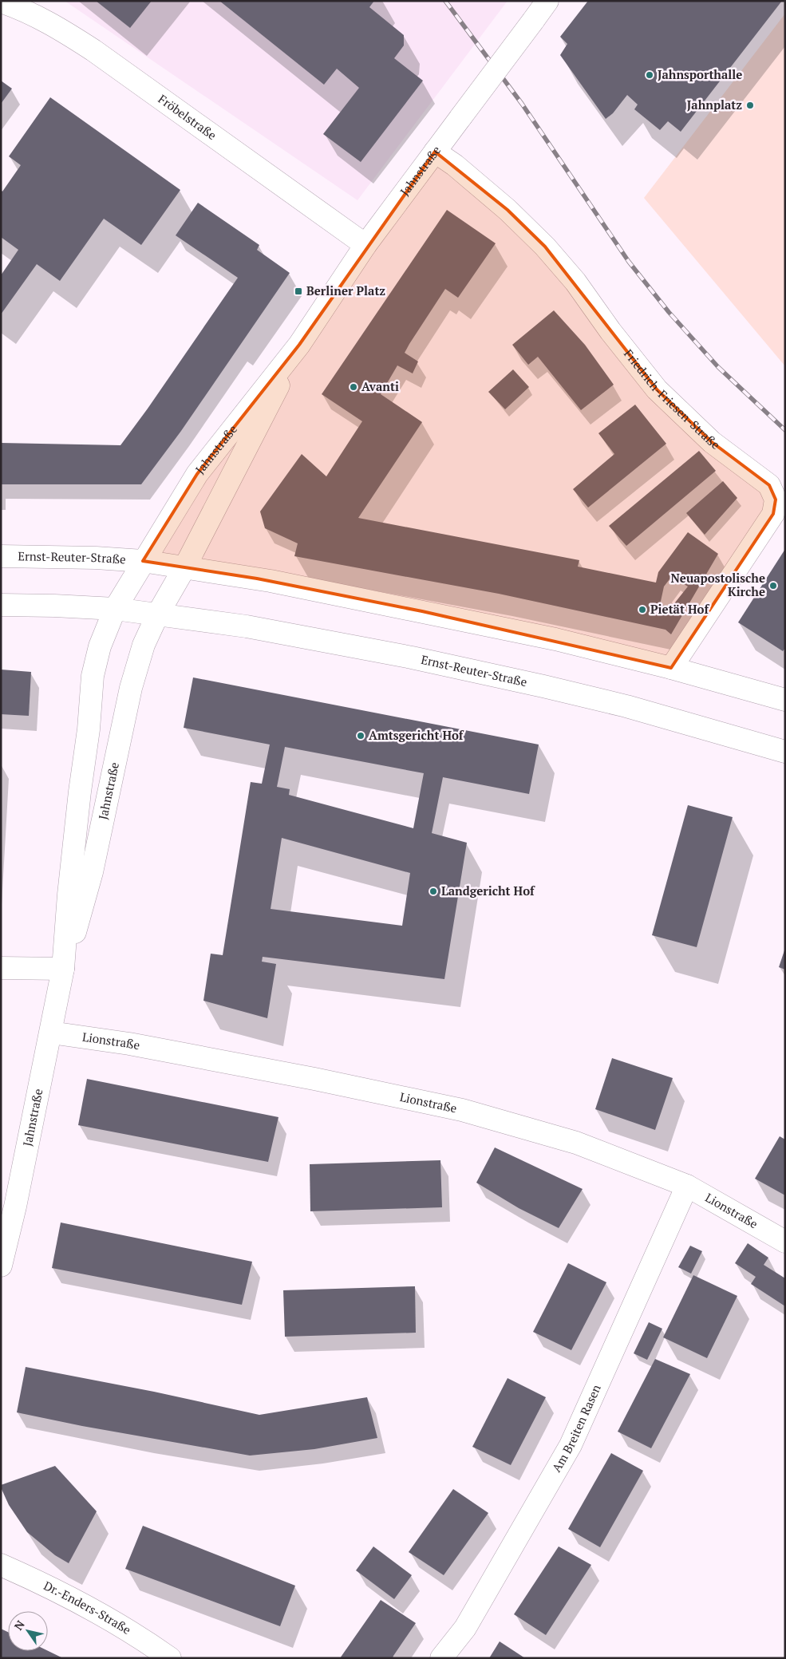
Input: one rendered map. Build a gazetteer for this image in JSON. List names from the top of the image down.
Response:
{
  "streets": {
    "main road": [
      "Fröbelstraße",
      "Jahnstraße",
      "Friedrich-Friesen-Straße",
      "Ernst-Reuter-Straße",
      "Lionstraße",
      "Am Breiten Rasen",
      "Dr.-Enders-Straße"
    ]
  },
  "crossings": [
    ["Fröbelstraße", "Jahnstraße"],
    ["Jahnstraße", "Friedrich-Friesen-Straße"],
    ["Jahnstraße", "Ernst-Reuter-Straße"],
    ["Jahnstraße", "Lionstraße"],
    ["Lionstraße", "Am Breiten Rasen"]
  ],
  "places": {
    "other": [
      "Jahnsporthalle",
      "Jahnplatz",
      "Avanti",
      "Neuapostolische Kirche",
      "Pietät Hof",
      "Amtsgericht Hof",
      "Landgericht Hof"
    ],
    "transit": ["Berliner Platz"]
  },
  "north": "top left"
}
